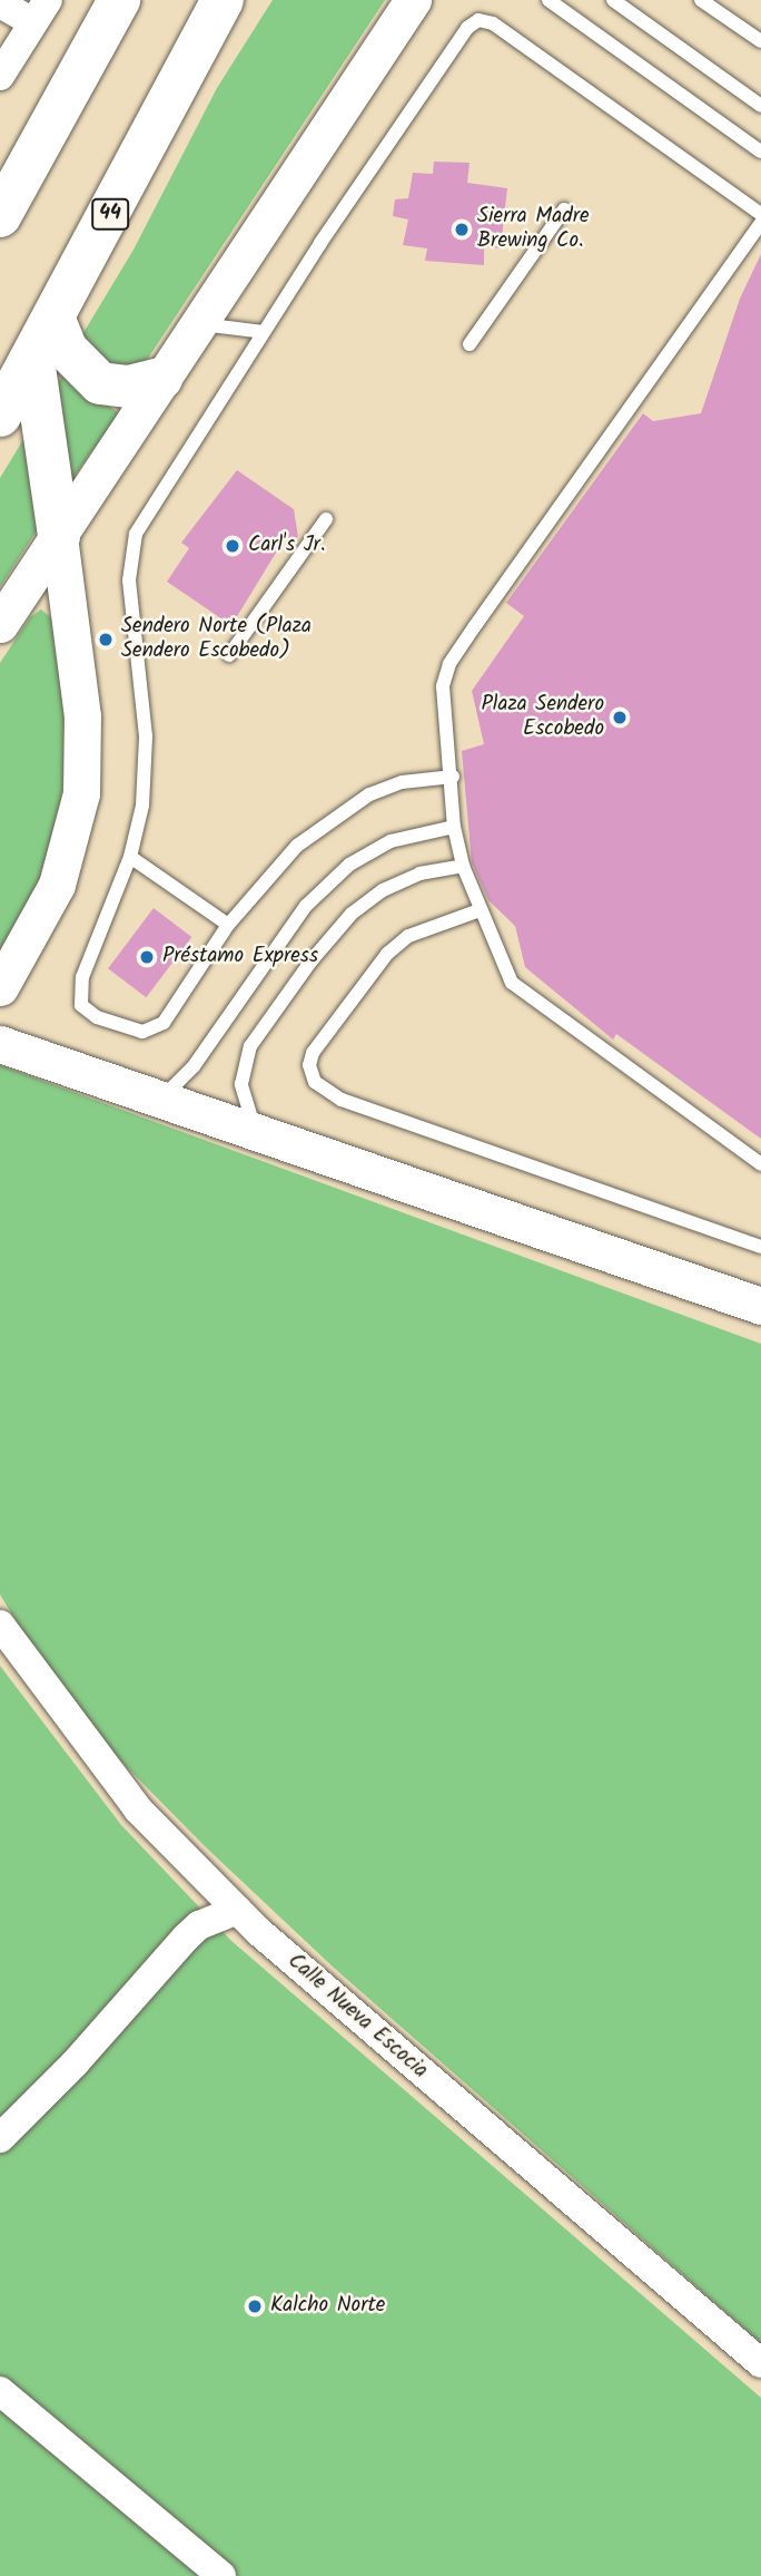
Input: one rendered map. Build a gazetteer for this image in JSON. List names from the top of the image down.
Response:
{
  "streets": {
    "main road": ["44"],
    "street": ["Calle Nueva Escocia"]
  },
  "places": [
    "Sierra Madre Brewing Co.",
    "Carl's Jr.",
    "Sendero Norte (Plaza Sendero Escobedo)",
    "Plaza Sendero Escobedo",
    "Préstamo Express",
    "Kalcho Norte"
  ]
}
